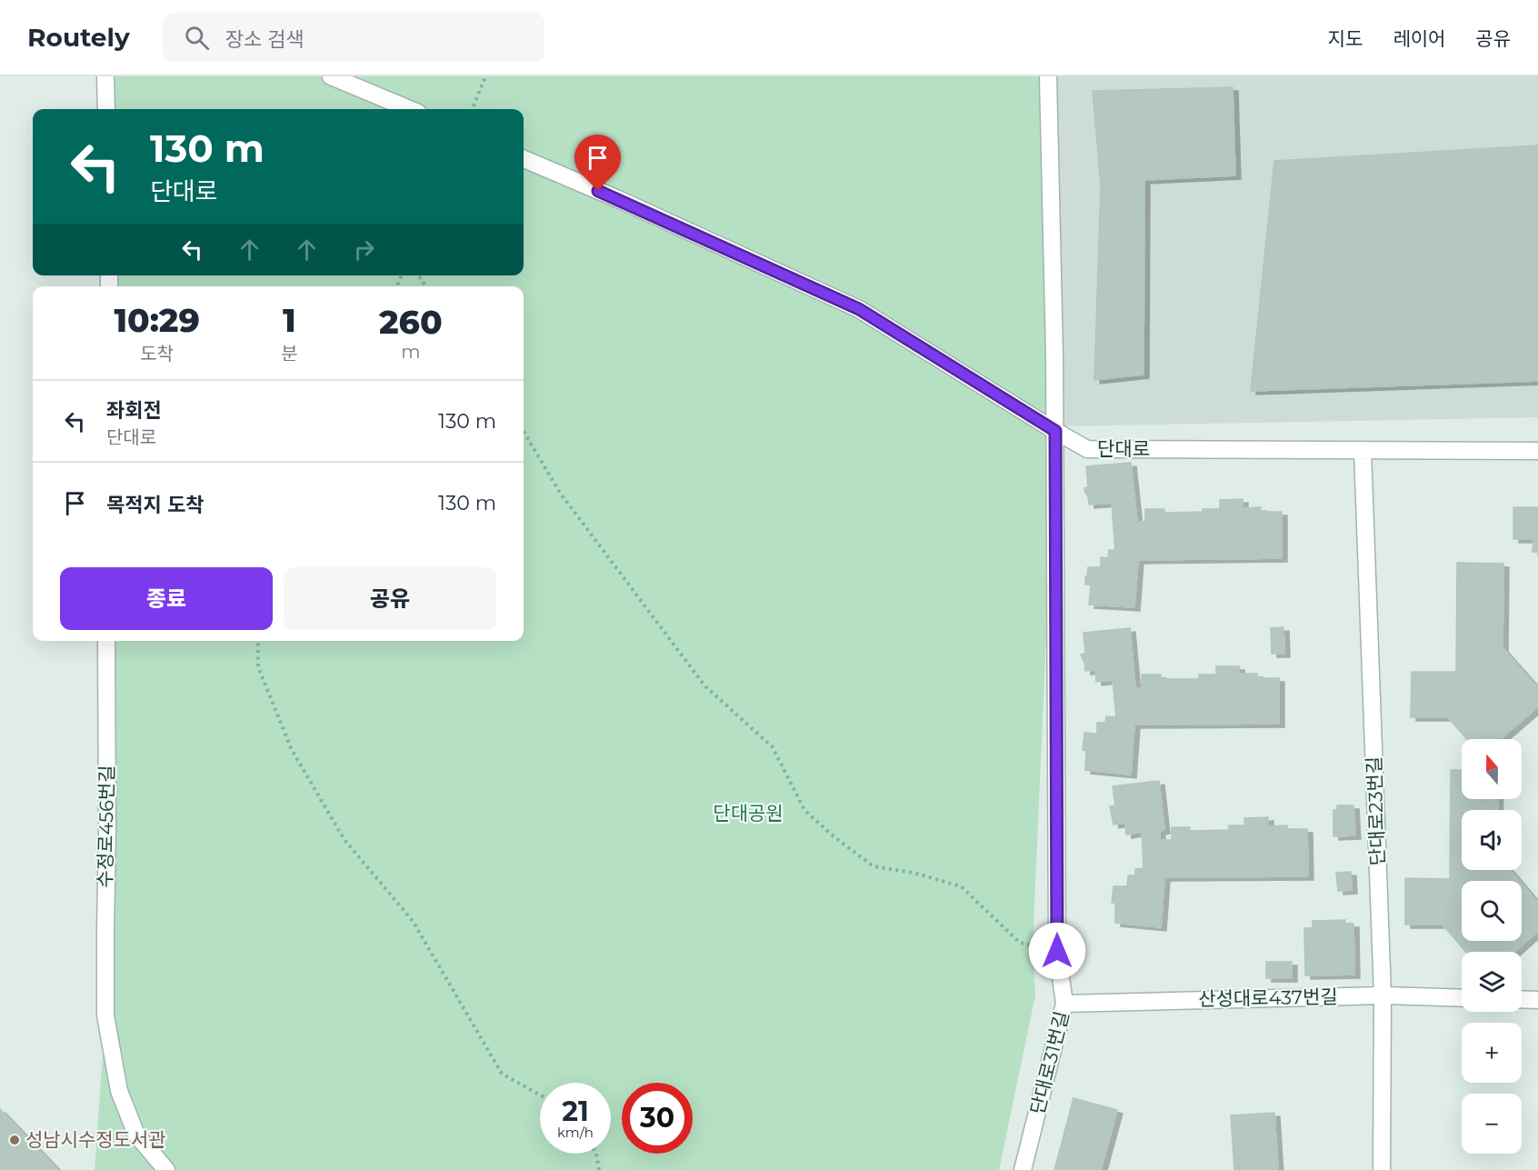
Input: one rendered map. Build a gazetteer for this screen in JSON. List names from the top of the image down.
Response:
{
  "streets": {
    "street": [
      "단대로",
      "단대로23번길",
      "수정로456번길",
      "산성대로437번길",
      "단대로31번길"
    ]
  },
  "crossings": [
    ["단대로", "단대로23번길"],
    ["단대로", "단대로31번길"],
    ["단대로23번길", "산성대로437번길"],
    ["산성대로437번길", "단대로31번길"]
  ],
  "parks": ["단대공원"],
  "places": ["성남시수정도서관"],
  "north": "top",
  "page": {
    "header": "Routely",
    "search": "장소 검색",
    "nav": ["지도", "레이어", "공유"],
    "turn": ["130 m", "단대로"],
    "eta": [
      "10:29",
      "도착",
      "1",
      "분",
      "260",
      "m"
    ],
    "list": [
      {
        "name": "좌회전",
        "note": "단대로",
        "value": "130 m"
      },
      {
        "name": "목적지 도착",
        "value": "130 m"
      }
    ],
    "buttons": ["종료", "공유"],
    "map_buttons": ["+", "−"],
    "speed": "21 km/h",
    "limit": "30"
  }
}
